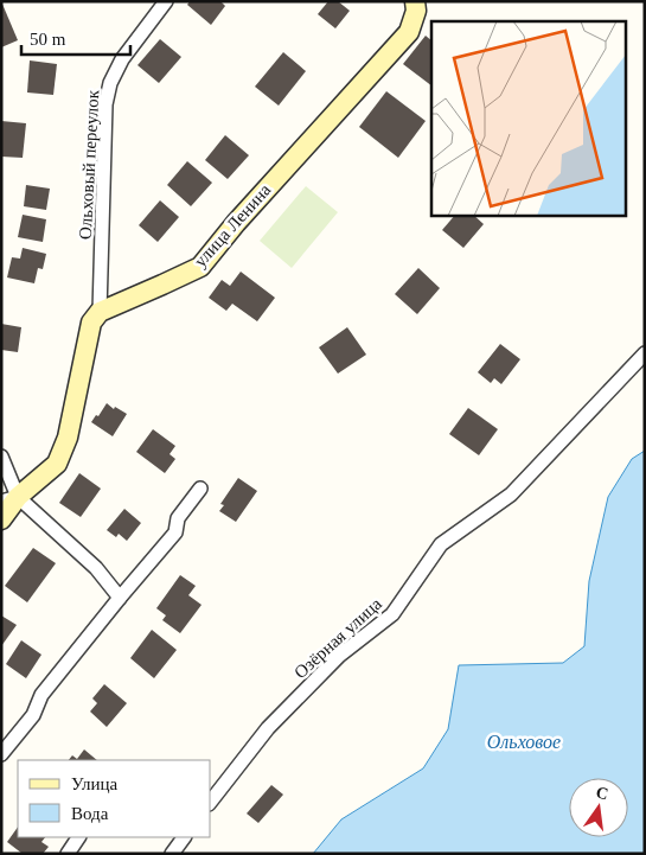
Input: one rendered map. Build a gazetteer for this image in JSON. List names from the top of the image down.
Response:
{
  "streets": {
    "street": ["Ольховый переулок", "улица Ленина", "Озёрная улица"]
  },
  "crossings": [
    ["Ольховый переулок", "улица Ленина"]
  ],
  "water": ["Ольховое"],
  "legend": ["Улица", "Вода"],
  "scale_bar": "50 m",
  "north": "top"
}
